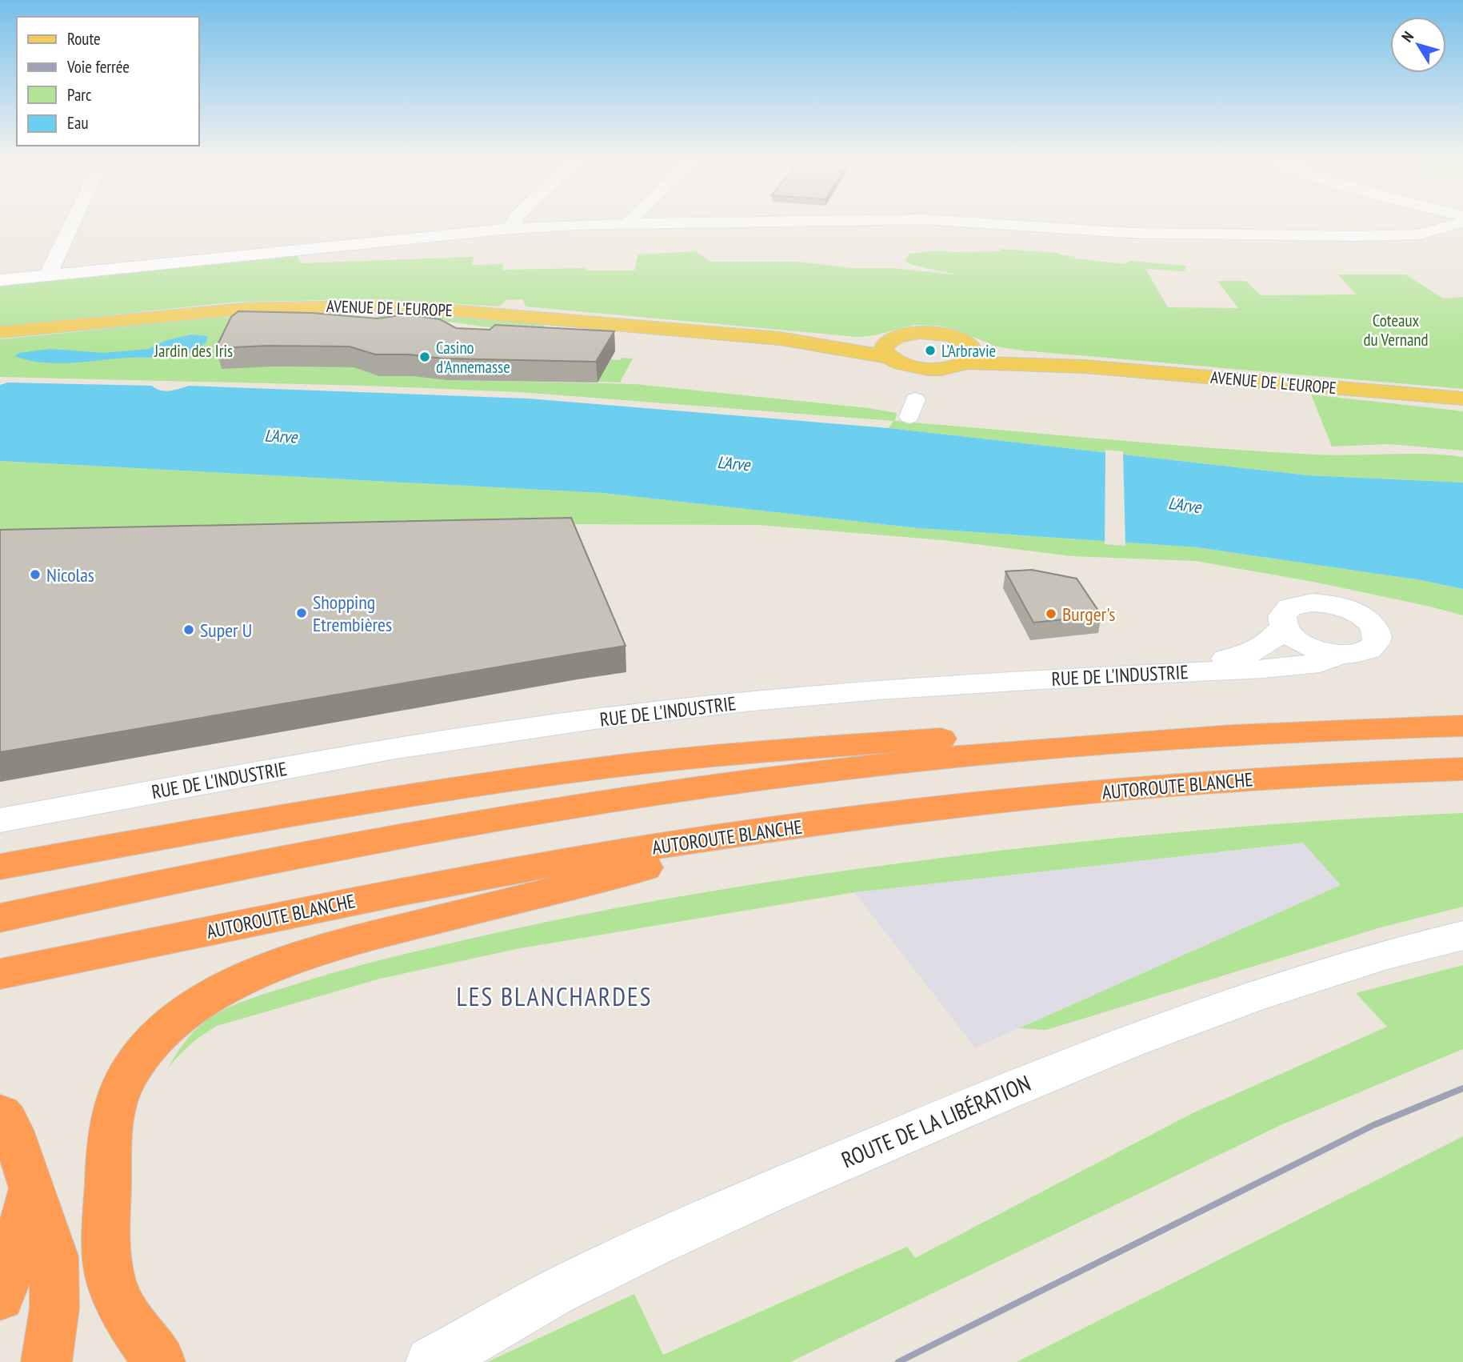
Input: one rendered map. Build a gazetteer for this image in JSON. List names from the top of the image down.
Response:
{
  "streets": {
    "highway": ["AUTOROUTE BLANCHE"],
    "main road": ["AVENUE DE L'EUROPE"],
    "street": ["RUE DE L'INDUSTRIE", "ROUTE DE LA LIBÉRATION"]
  },
  "districts": ["LES BLANCHARDES"],
  "water": ["L'Arve"],
  "parks": ["Coteaux du Vernand", "Jardin des Iris"],
  "places": [
    "L’Arbravie",
    "Casino d'Annemasse",
    "Nicolas",
    "Shopping Etrembières",
    "Burger's",
    "Super U"
  ],
  "legend": [
    "Route",
    "Voie ferrée",
    "Parc",
    "Eau"
  ],
  "north": "top left"
}
